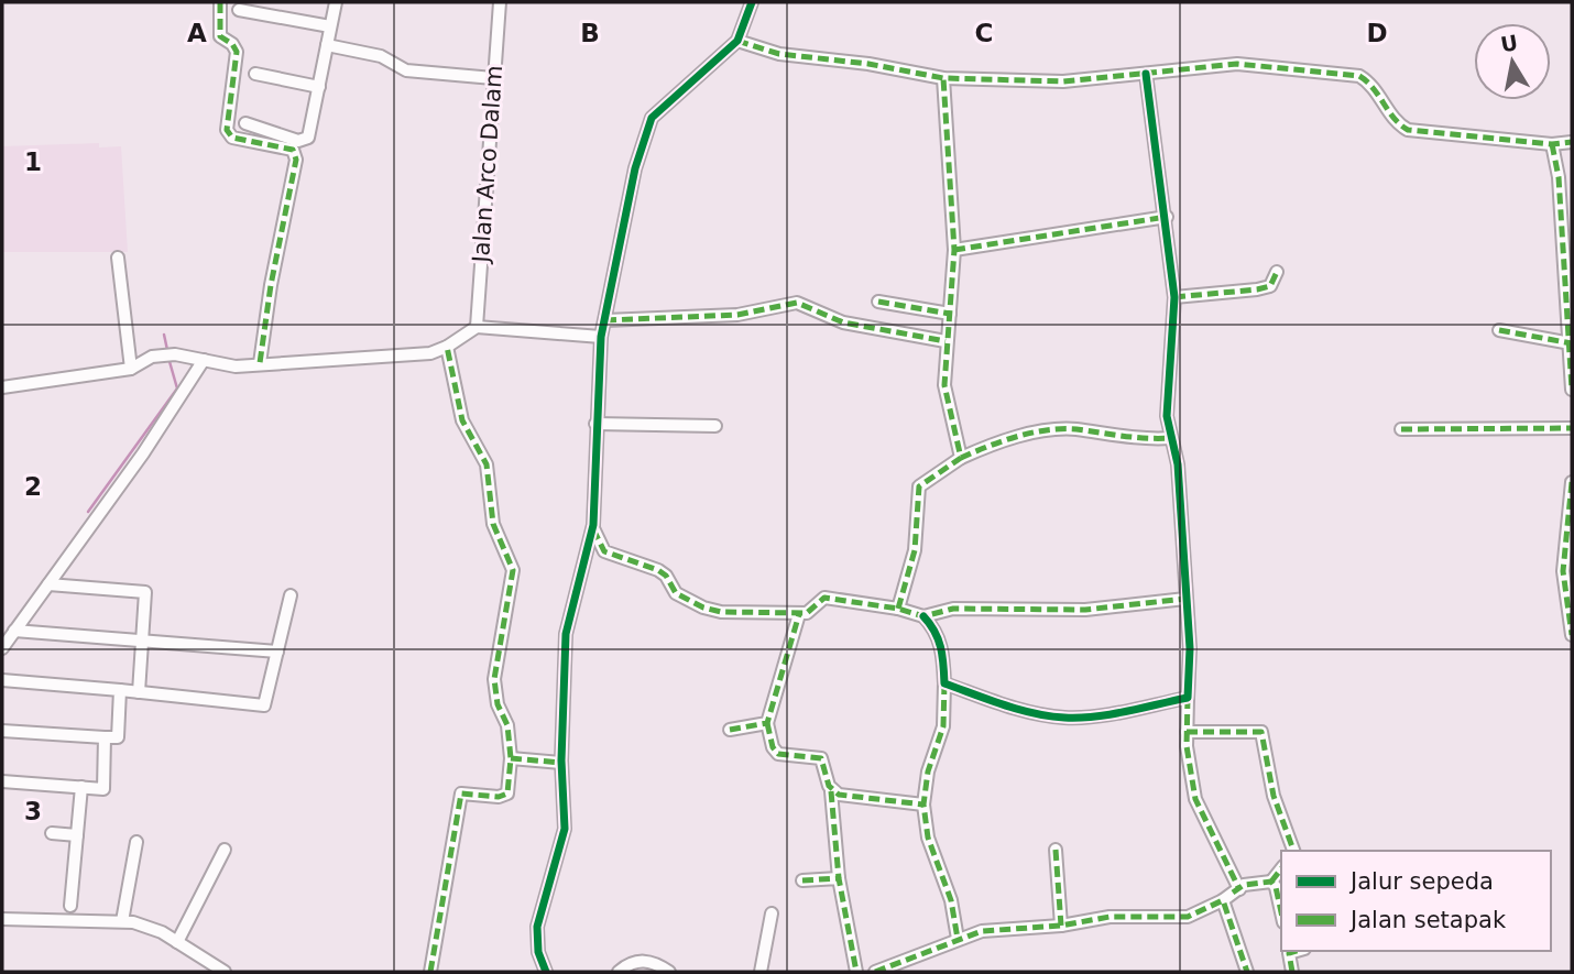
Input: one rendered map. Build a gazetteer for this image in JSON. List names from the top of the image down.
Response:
{
  "streets": {
    "street": ["Jalan Arco Dalam"]
  },
  "legend": ["Jalur sepeda", "Jalan setapak"],
  "north": "top",
  "grid": {
    "columns": [
      "A",
      "B",
      "C",
      "D"
    ],
    "rows": ["1", "2", "3"]
  }
}
